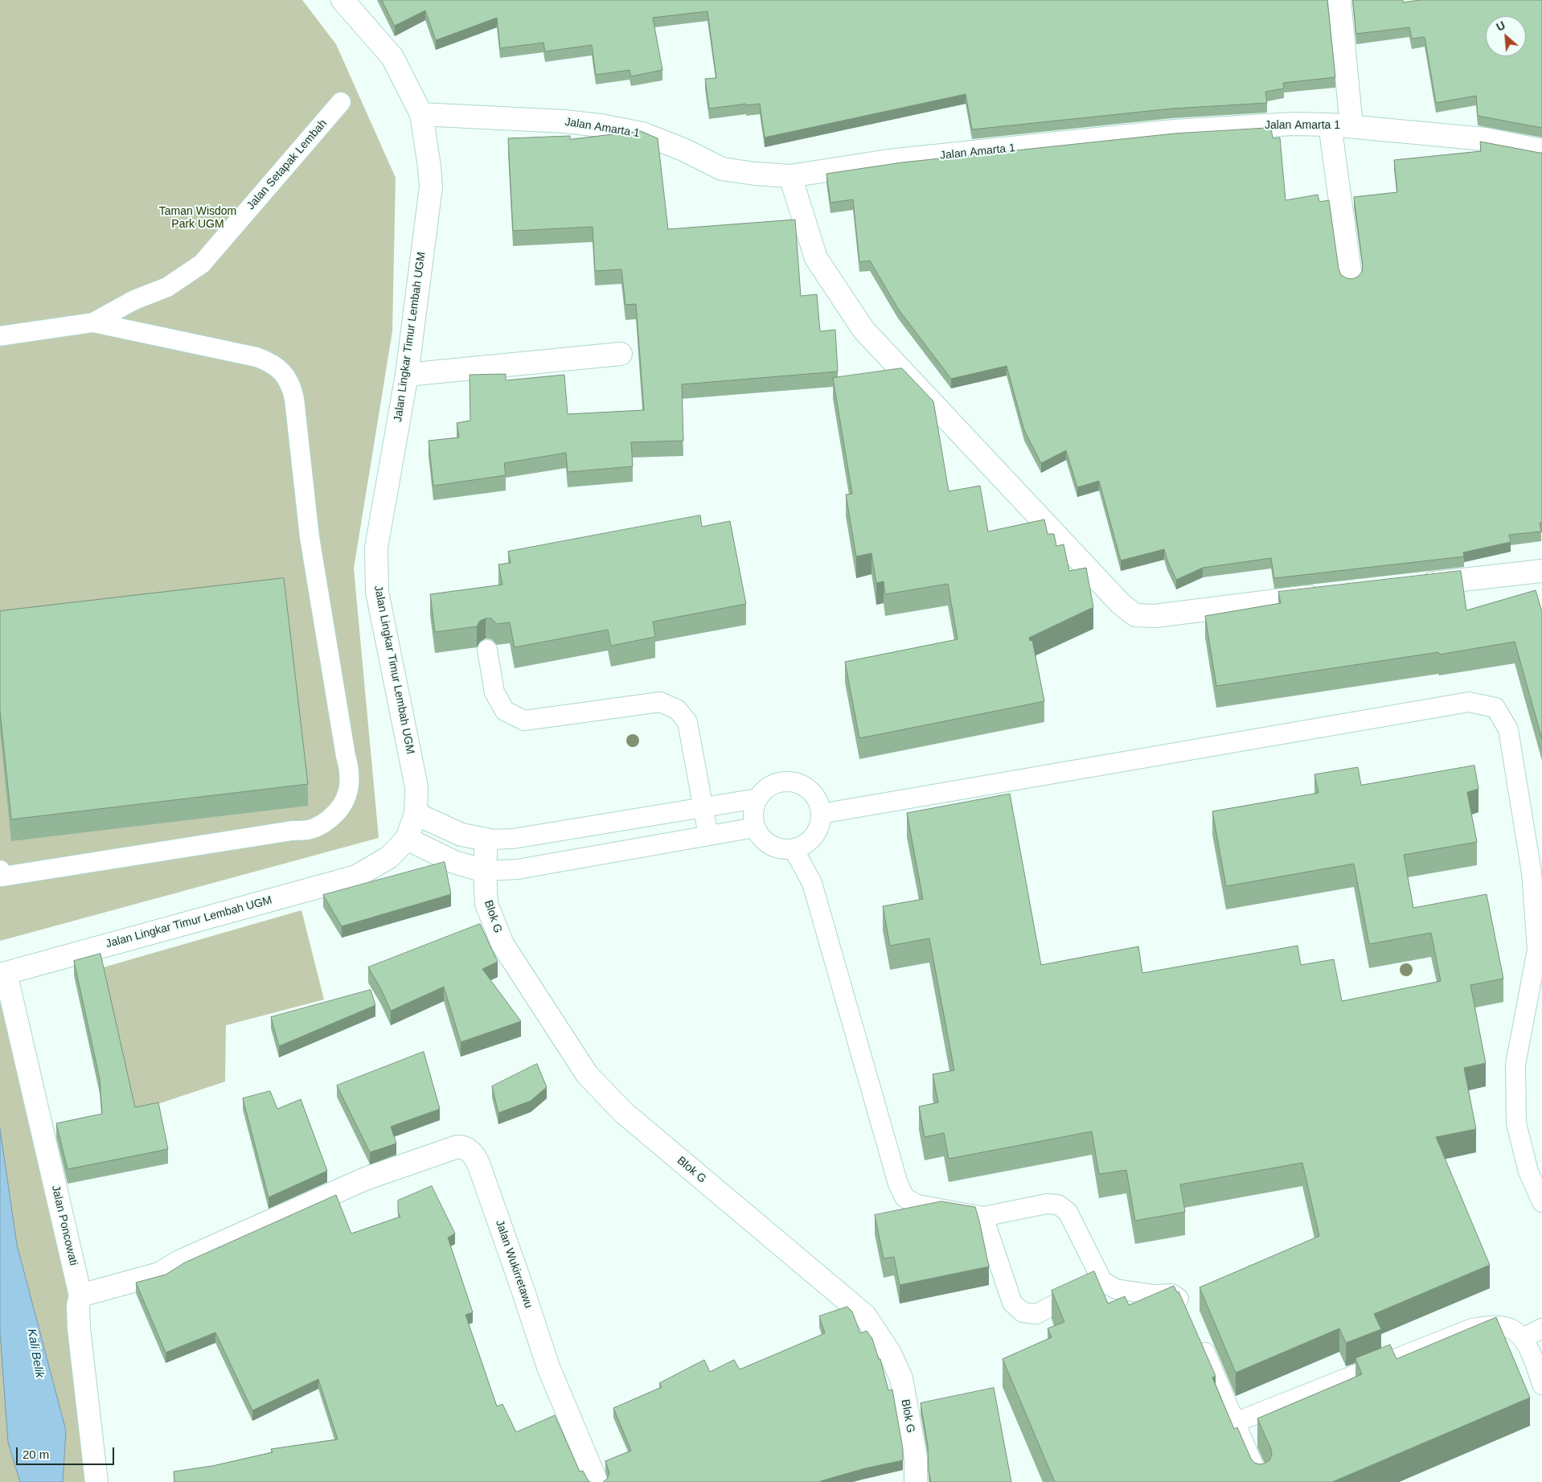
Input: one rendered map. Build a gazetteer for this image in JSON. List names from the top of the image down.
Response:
{
  "streets": {
    "street": [
      "Jalan Amarta 1",
      "Jalan Lingkar Timur Lembah UGM",
      "Blok G",
      "Jalan Poncowati",
      "Jalan Wukirretawu"
    ],
    "lane": ["Jalan Setapak Lembah"]
  },
  "crossings": [
    ["Jalan Amarta 1", "Jalan Lingkar Timur Lembah UGM"],
    ["Jalan Lingkar Timur Lembah UGM", "Jalan Poncowati"],
    ["Jalan Poncowati", "Jalan Wukirretawu"]
  ],
  "water": ["Kali Belik"],
  "parks": ["Taman Wisdom Park UGM"],
  "scale_bar": "20 m",
  "north": "top left"
}
